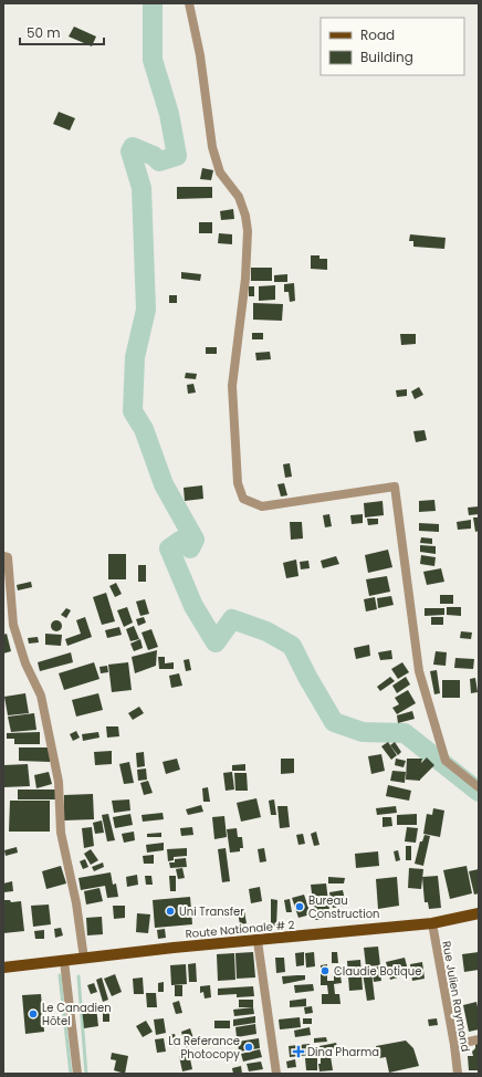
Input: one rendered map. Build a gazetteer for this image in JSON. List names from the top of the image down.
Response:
{
  "streets": {
    "main road": ["Route Nationale # 2"],
    "street": ["Rue Julien Raymond"]
  },
  "crossings": [
    ["Route Nationale # 2", "Rue Julien Raymond"]
  ],
  "places": {
    "other": [
      "Bureau Construction",
      "Uni Transfer",
      "Claudie Botique",
      "Le Canadien Hôtel",
      "La Referance Photocopy"
    ],
    "health": ["Dina Pharma"]
  },
  "legend": ["Road", "Building"],
  "scale_bar": "50 m"
}
